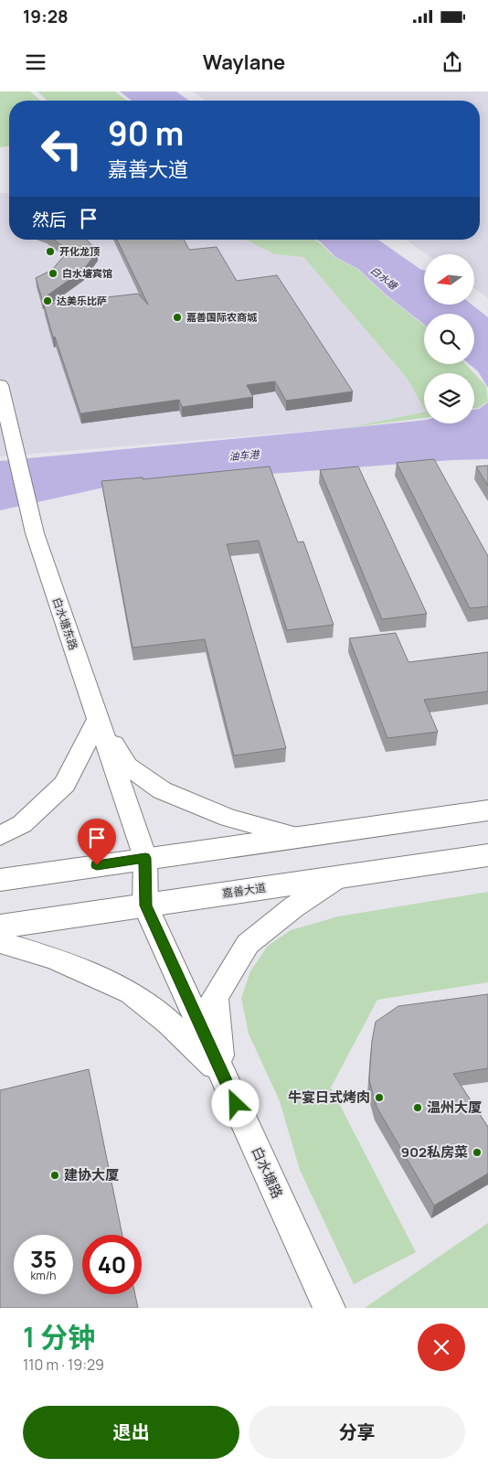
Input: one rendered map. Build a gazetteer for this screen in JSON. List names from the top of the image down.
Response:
{
  "streets": {
    "main road": ["嘉善大道"],
    "street": ["白水塘东路", "白水塘路"]
  },
  "crossings": [
    ["白水塘东路", "白水塘路"],
    ["嘉善大道", "白水塘路"]
  ],
  "water": ["白水塘", "油车港"],
  "places": [
    "开化龙顶",
    "白水塘宾馆",
    "达美乐比萨",
    "嘉善国际农商城",
    "牛宴日式烤肉",
    "温州大厦",
    "902私房菜",
    "建协大厦"
  ],
  "north": "left",
  "page": {
    "status": "19:28",
    "header": "Waylane",
    "turn": ["90 m", "嘉善大道"],
    "then": "然后",
    "speed": "35 km/h",
    "limit": "40",
    "heading": ["1 分钟", "110 m · 19:29"],
    "buttons": ["退出", "分享"]
  }
}
